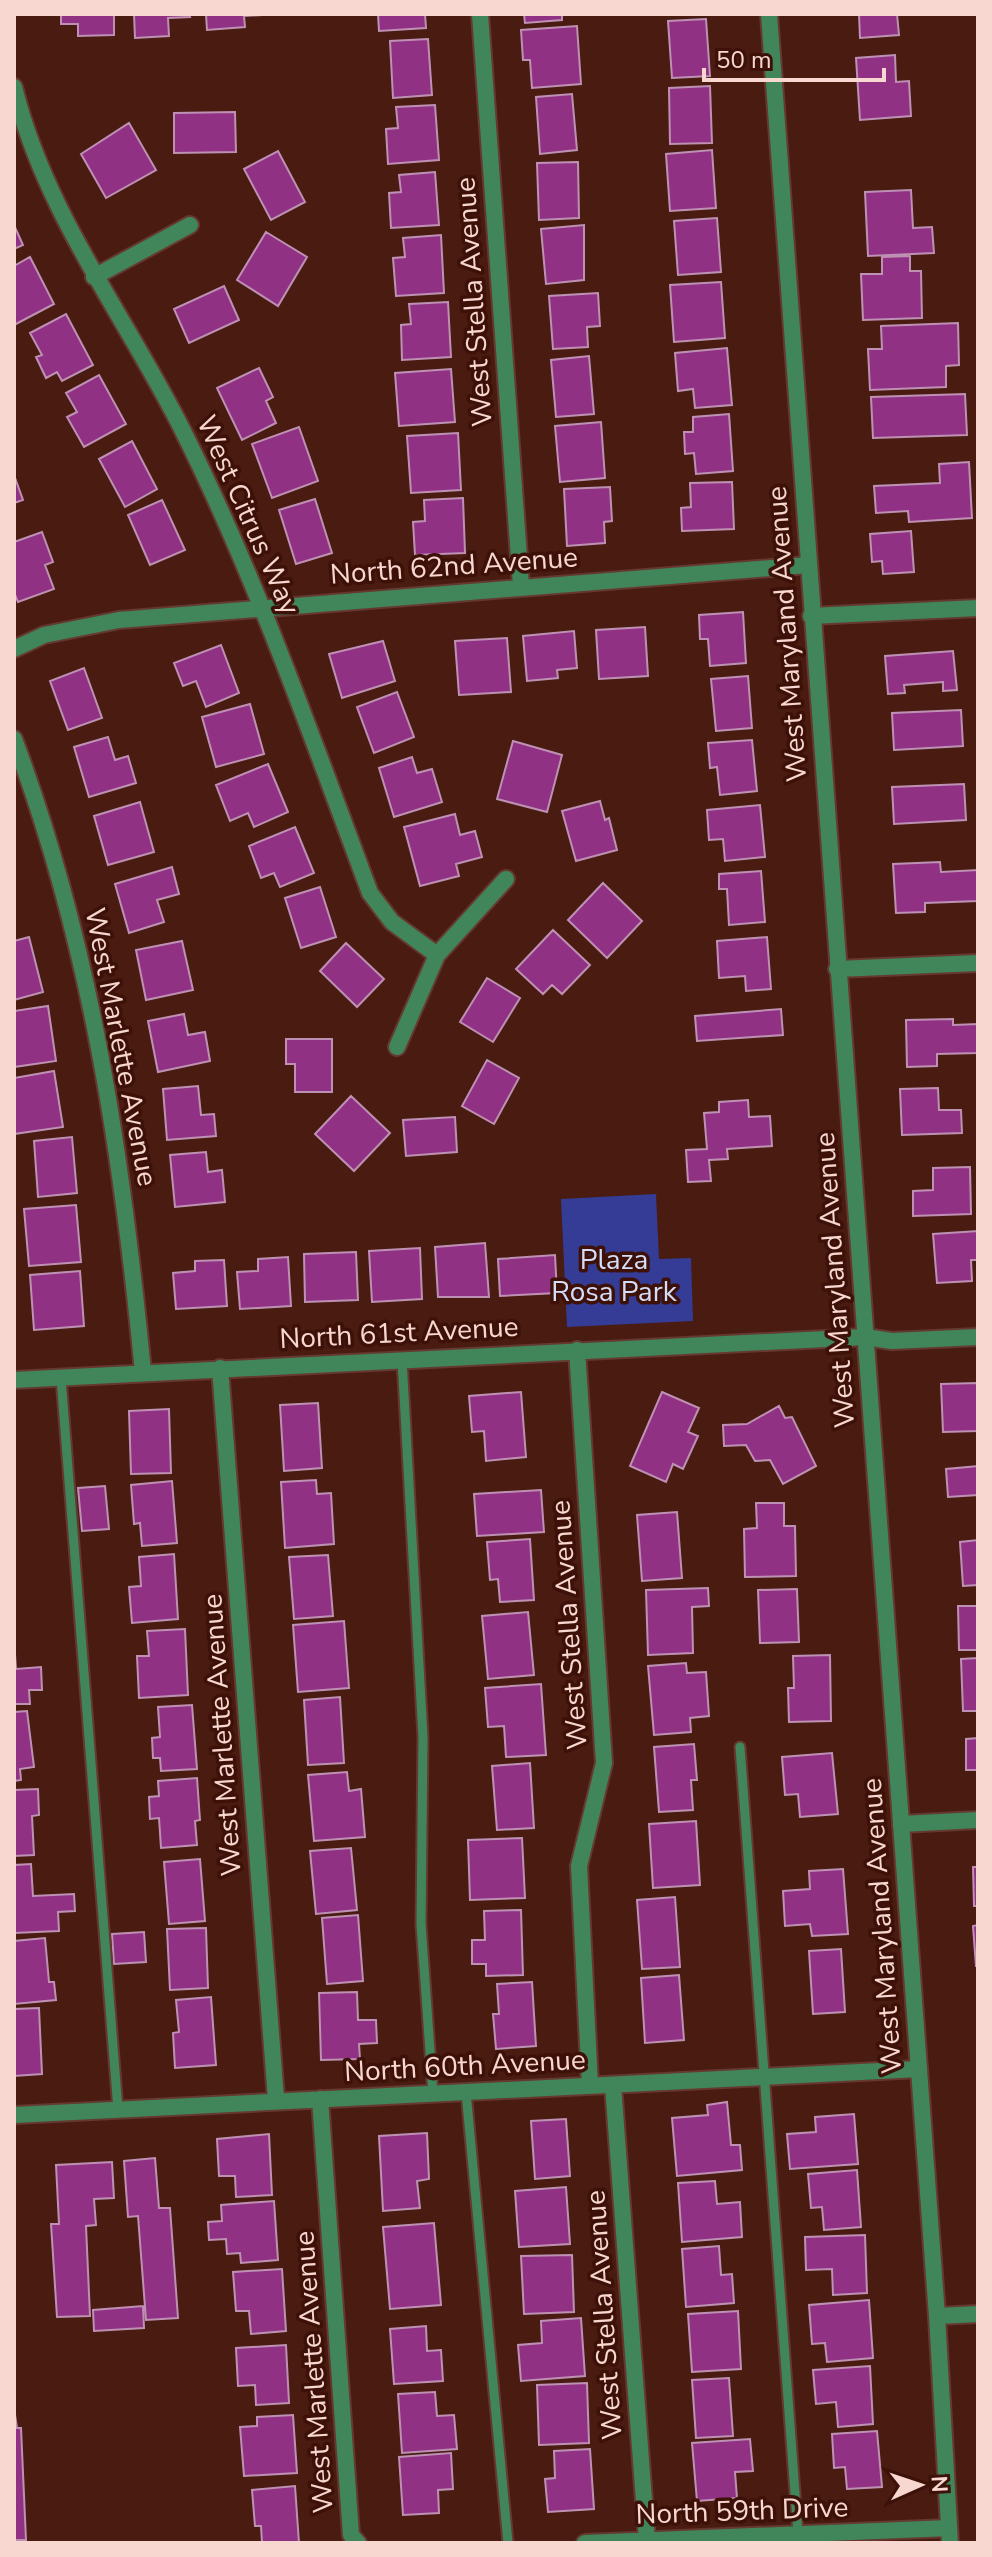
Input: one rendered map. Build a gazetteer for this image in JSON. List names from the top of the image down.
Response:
{
  "streets": {
    "street": [
      "West Stella Avenue",
      "West Citrus Way",
      "North 62nd Avenue",
      "West Maryland Avenue",
      "West Marlette Avenue",
      "North 61st Avenue",
      "North 60th Avenue",
      "North 59th Drive"
    ]
  },
  "crossings": [
    ["West Stella Avenue", "North 62nd Avenue"],
    ["West Stella Avenue", "North 61st Avenue"],
    ["West Stella Avenue", "North 60th Avenue"],
    ["West Stella Avenue", "North 59th Drive"],
    ["West Citrus Way", "North 62nd Avenue"],
    ["North 62nd Avenue", "West Maryland Avenue"],
    ["West Maryland Avenue", "North 61st Avenue"],
    ["West Maryland Avenue", "North 60th Avenue"],
    ["West Maryland Avenue", "North 59th Drive"],
    ["West Marlette Avenue", "North 61st Avenue"],
    ["West Marlette Avenue", "North 60th Avenue"]
  ],
  "parks": ["Plaza Rosa Park"],
  "scale_bar": "50 m",
  "north": "right"
}
